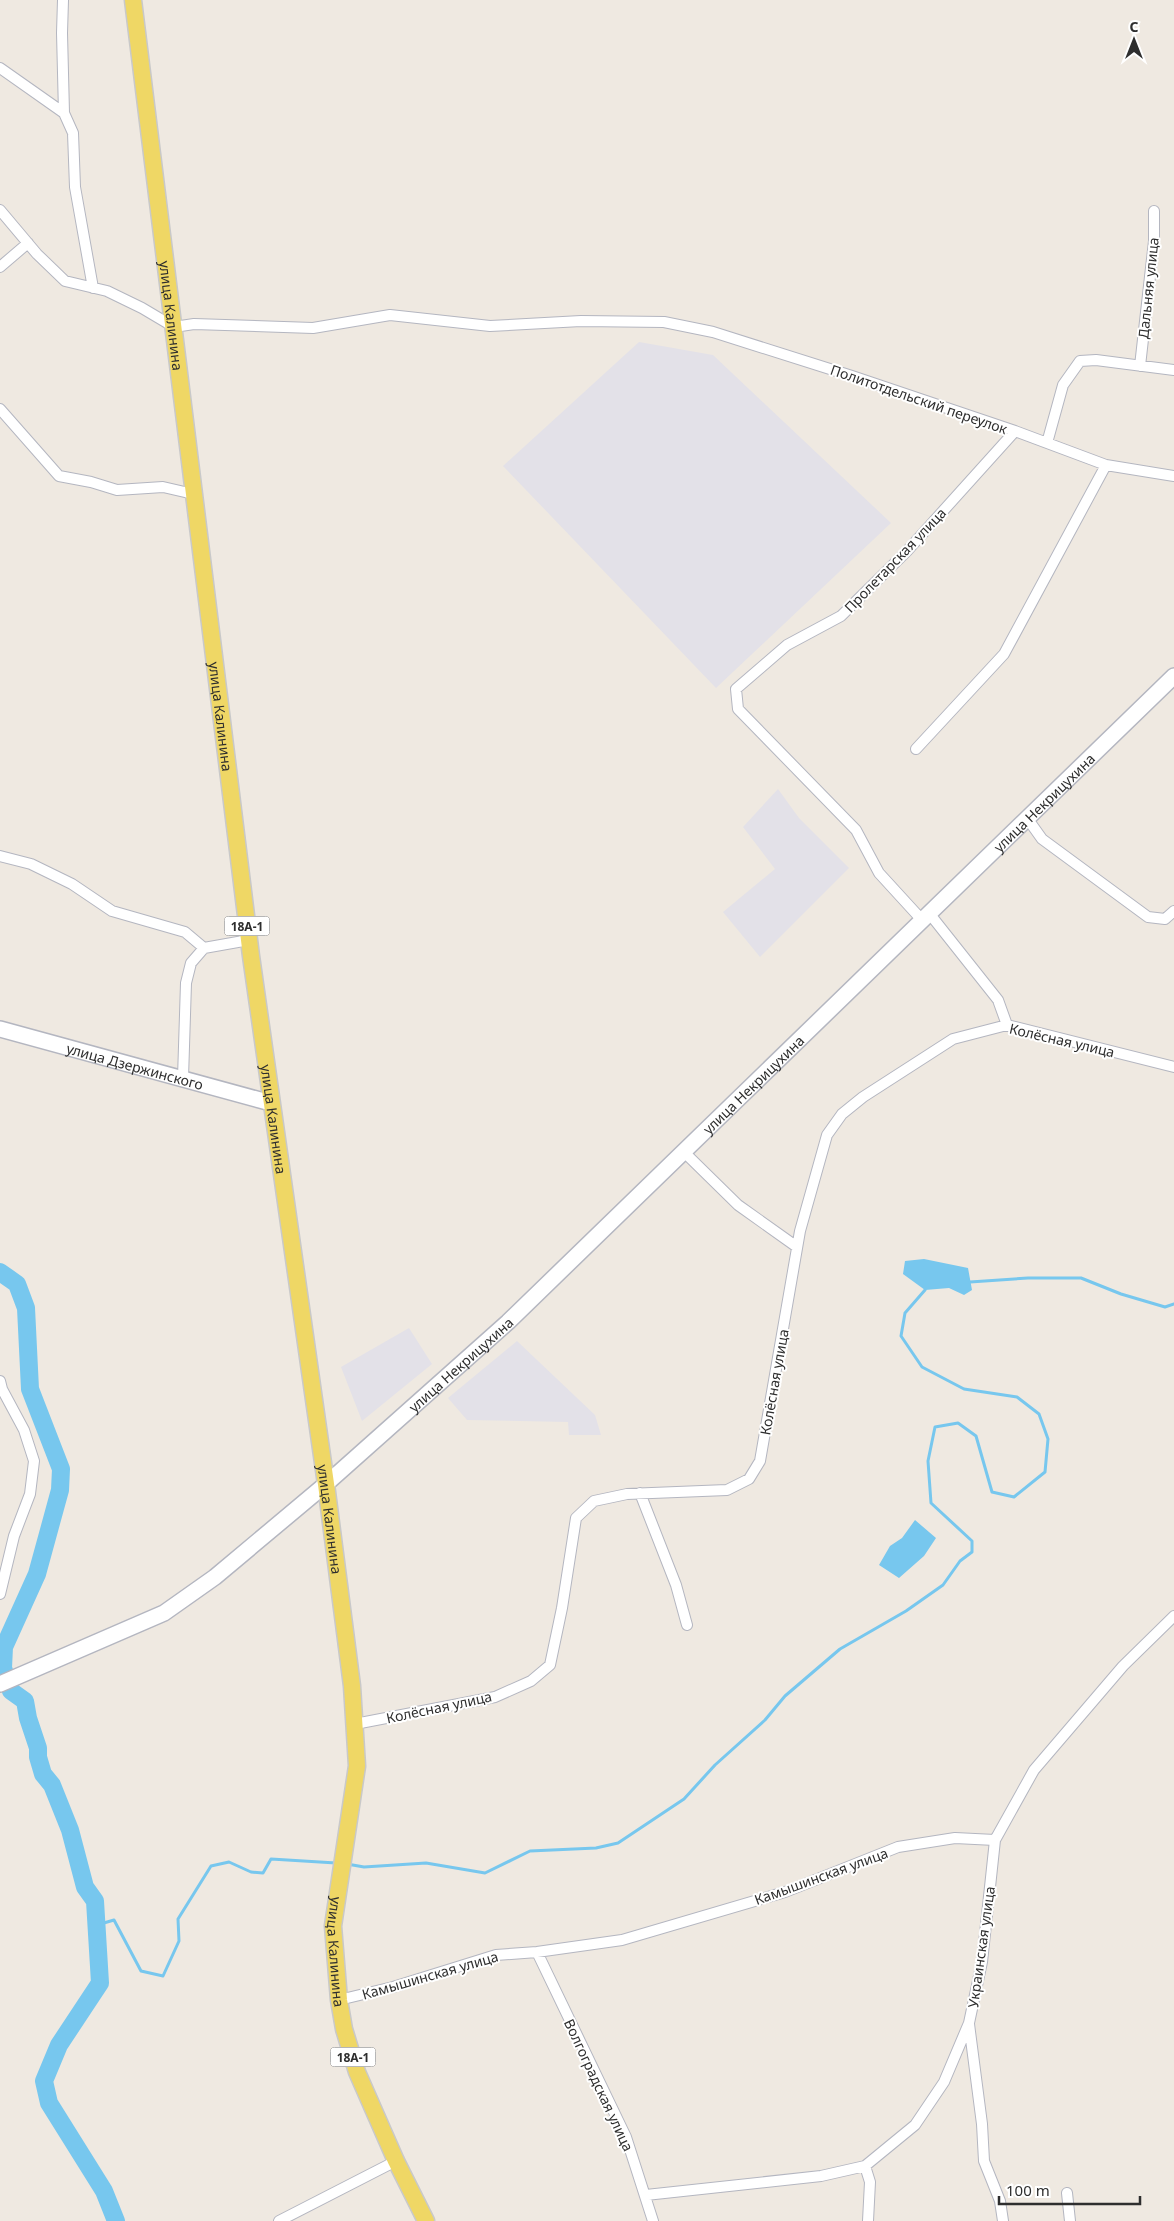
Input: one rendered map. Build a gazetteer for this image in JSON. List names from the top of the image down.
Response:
{
  "streets": {
    "main road": ["улица Калинина", "18А-1"],
    "street": [
      "Дальняя улица",
      "Политотдельский переулок",
      "Пролетарская улица",
      "улица Некрицухина",
      "Колёсная улица",
      "улица Дзержинского",
      "Камышинская улица",
      "Украинская улица",
      "Волгоградская улица"
    ]
  },
  "crossings": [
    ["улица Калинина", "Политотдельский переулок"],
    ["улица Калинина", "улица Некрицухина"],
    ["улица Калинина", "Колёсная улица"],
    ["улица Калинина", "улица Дзержинского"],
    ["улица Калинина", "Камышинская улица"],
    ["Политотдельский переулок", "Пролетарская улица"],
    ["Пролетарская улица", "улица Некрицухина"],
    ["Камышинская улица", "Украинская улица"],
    ["Камышинская улица", "Волгоградская улица"],
    ["Украинская улица", "Волгоградская улица"]
  ],
  "scale_bar": "100 m",
  "north": "top"
}
